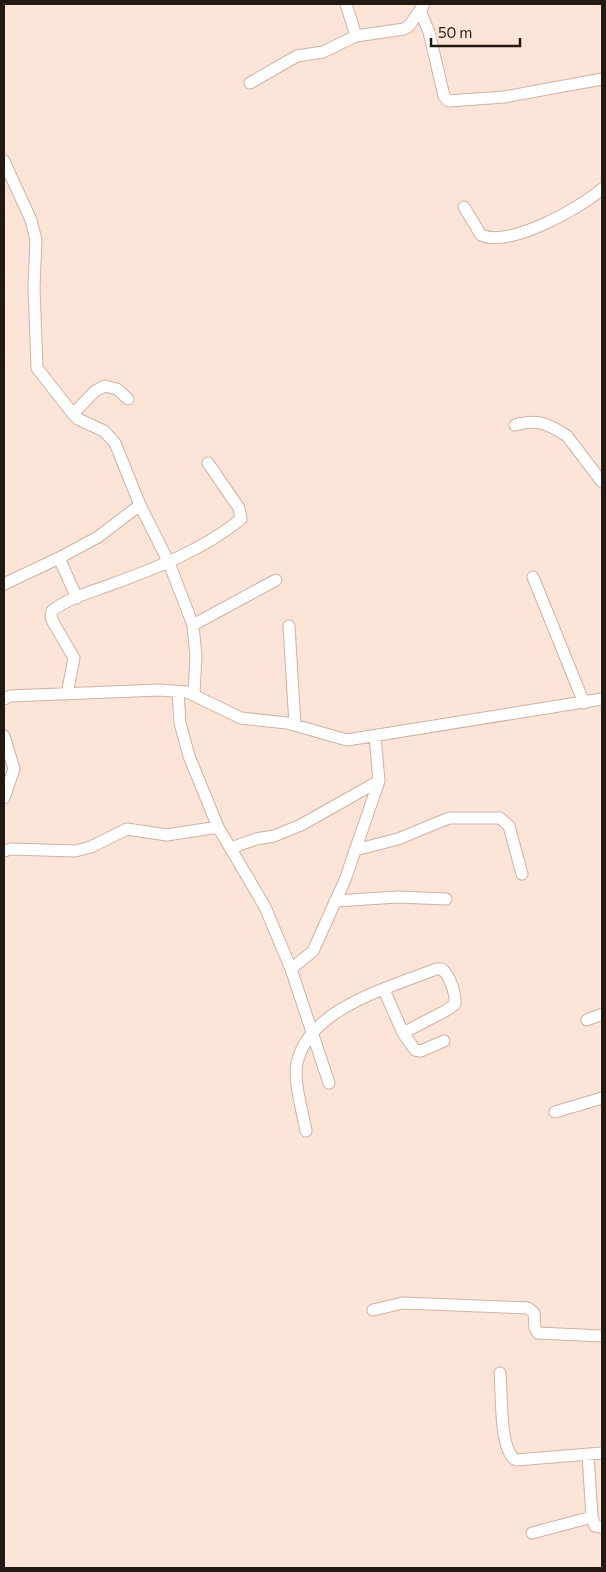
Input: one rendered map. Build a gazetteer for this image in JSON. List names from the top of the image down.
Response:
{
  "scale_bar": "50 m"
}
